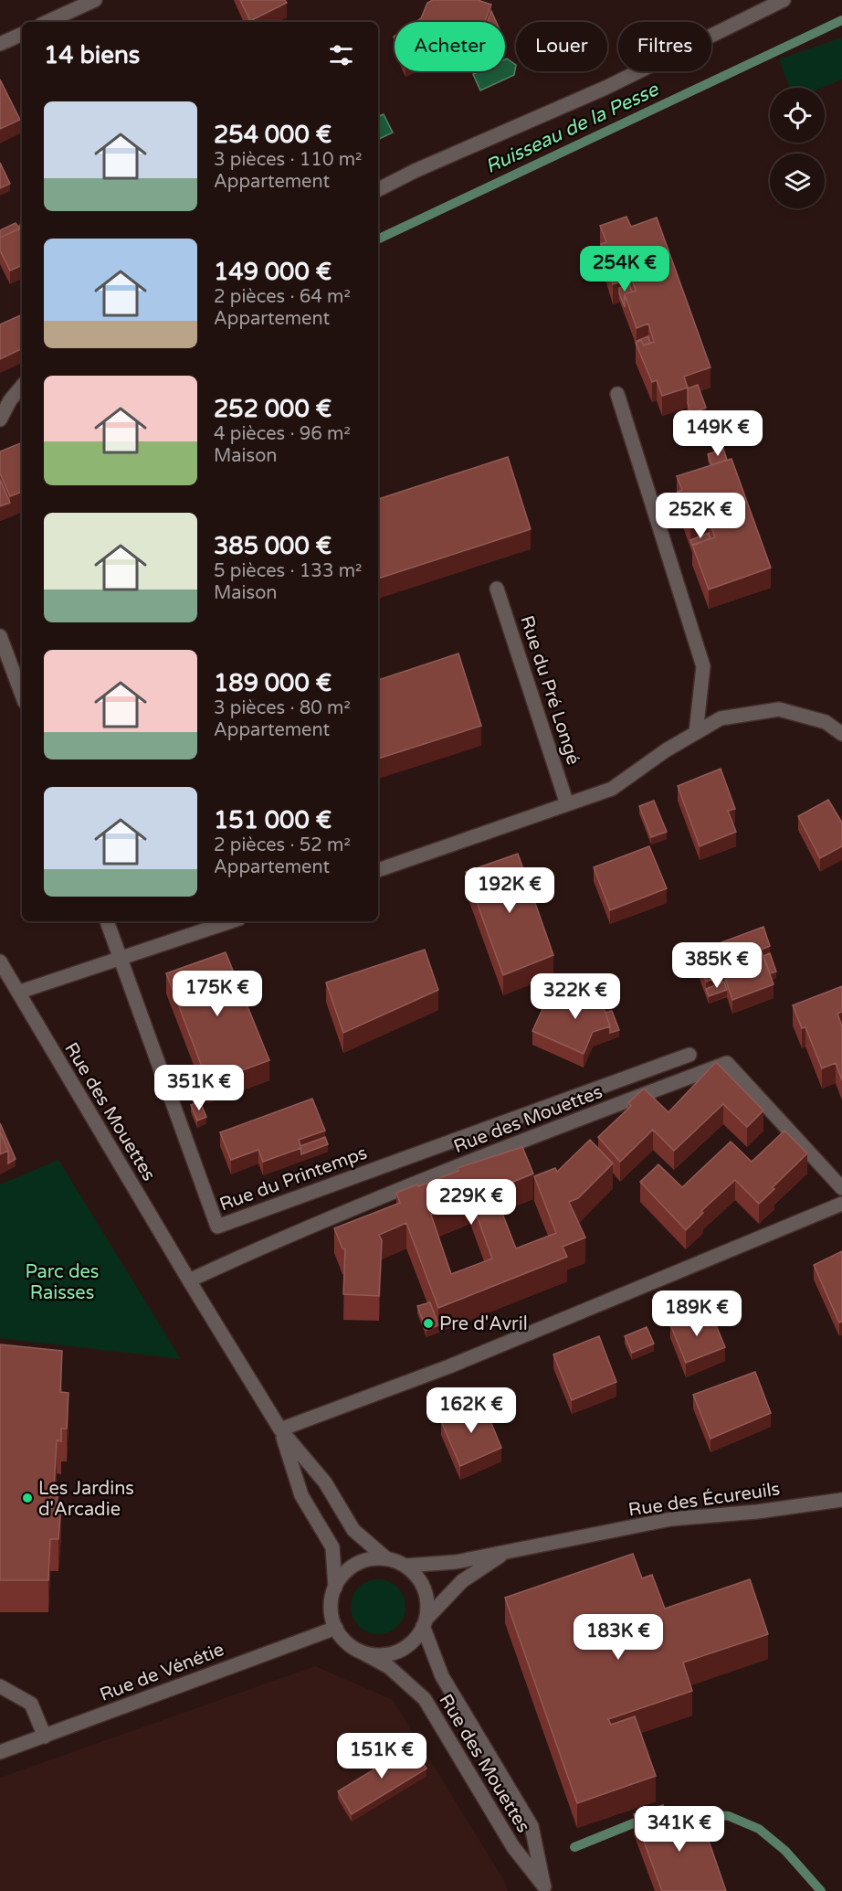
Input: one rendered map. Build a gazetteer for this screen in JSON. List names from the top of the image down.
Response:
{
  "streets": {
    "street": [
      "Rue du Pré Longé",
      "Rue des Mouettes",
      "Rue du Printemps",
      "Rue des Écureuils",
      "Rue de Vénétie"
    ]
  },
  "crossings": [
    ["Rue des Mouettes", "Rue des Écureuils"],
    ["Rue des Mouettes", "Rue de Vénétie"],
    ["Rue des Écureuils", "Rue de Vénétie"]
  ],
  "water": ["Ruisseau de la Pesse"],
  "parks": ["Parc des Raisses"],
  "places": ["Pre d'Avril", "Les Jardins d'Arcadie"],
  "page": {
    "chip": ["Acheter", "Louer", "Filtres"],
    "heading": "14 biens",
    "list": [
      {
        "name": "254 000 €",
        "note": "3 pièces · 110 m² · Appartement"
      },
      {
        "name": "149 000 €",
        "note": "2 pièces · 64 m² · Appartement"
      },
      {
        "name": "252 000 €",
        "note": "4 pièces · 96 m² · Maison"
      },
      {
        "name": "385 000 €",
        "note": "5 pièces · 133 m² · Maison"
      },
      {
        "name": "189 000 €",
        "note": "3 pièces · 80 m² · Appartement"
      },
      {
        "name": "151 000 €",
        "note": "2 pièces · 52 m² · Appartement"
      }
    ],
    "price": [
      "254K €",
      "149K €",
      "252K €",
      "192K €",
      "385K €",
      "175K €",
      "322K €",
      "351K €",
      "229K €",
      "189K €",
      "162K €",
      "183K €",
      "151K €",
      "341K €"
    ]
  }
}
